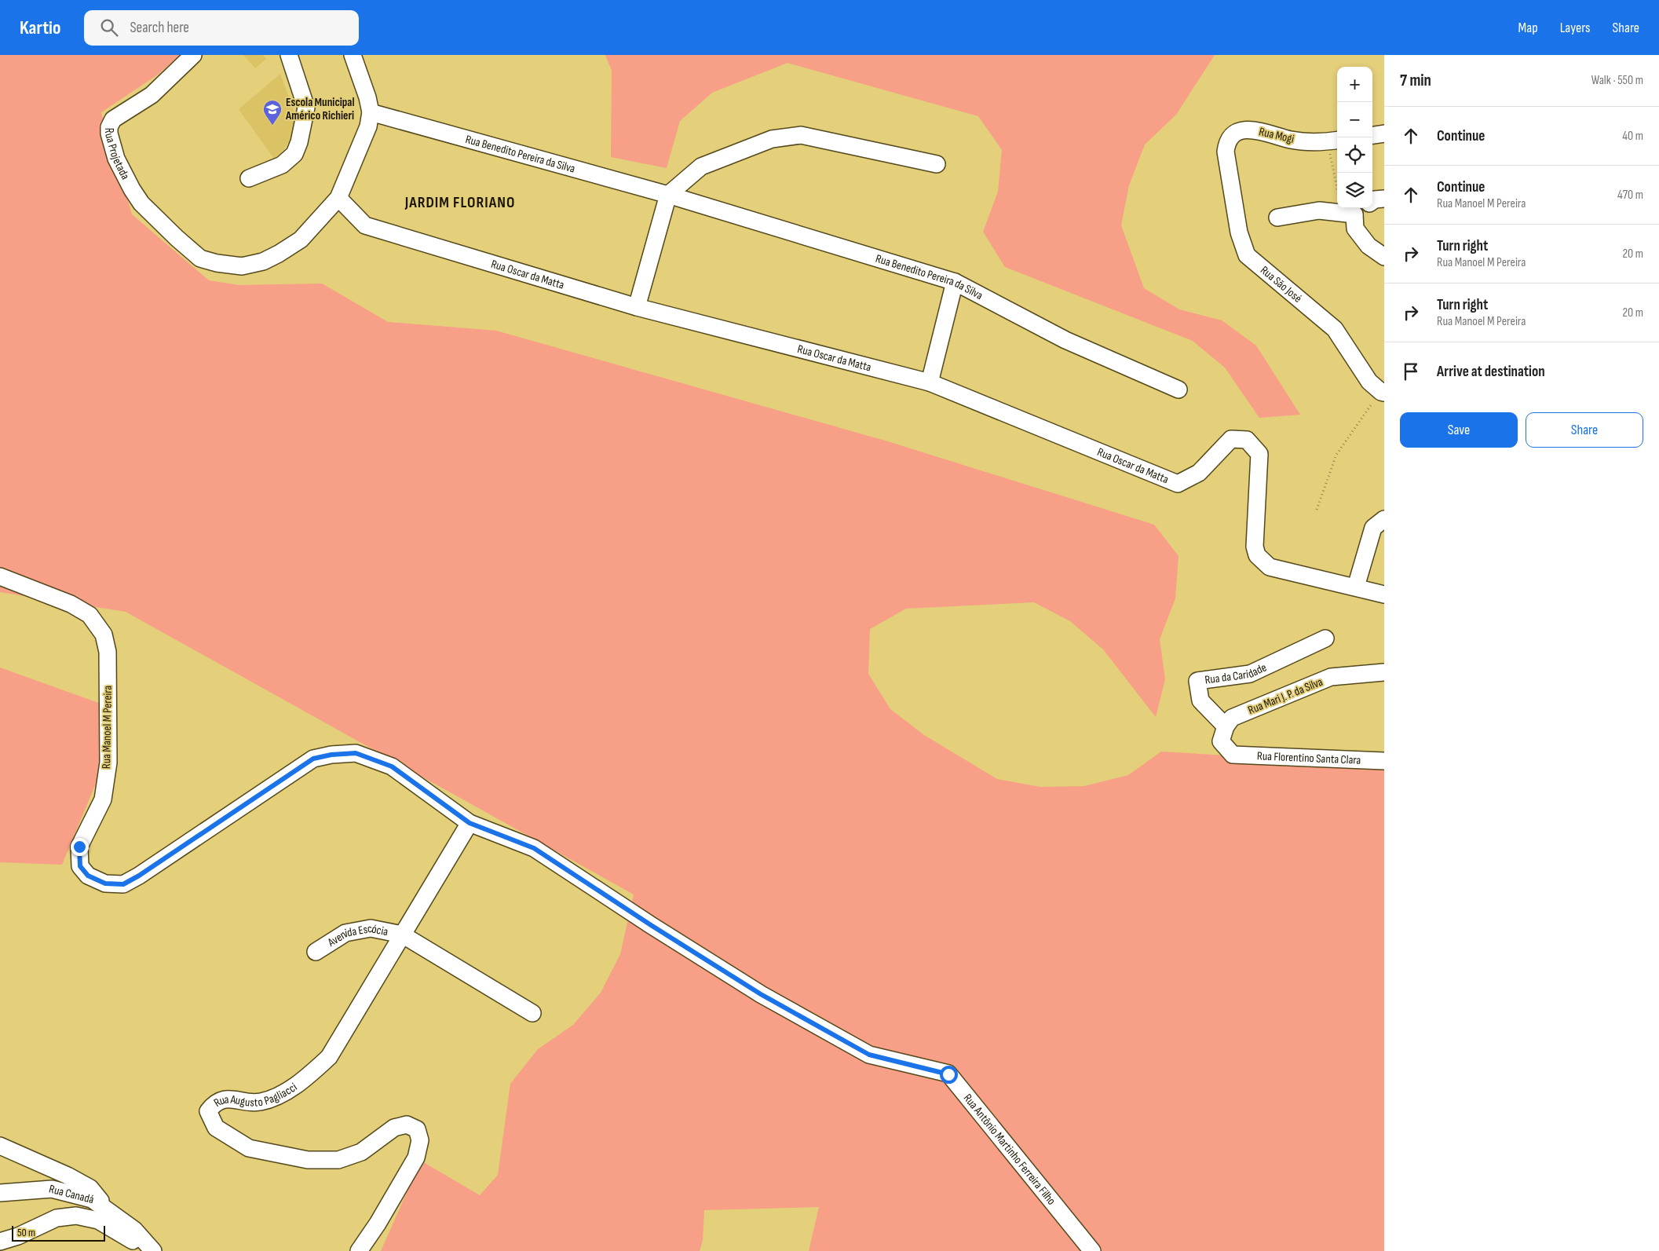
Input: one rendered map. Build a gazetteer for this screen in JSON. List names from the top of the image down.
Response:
{
  "streets": {
    "street": [
      "Rua Mogi",
      "Rua Projetada",
      "Rua Benedito Pereira da Silva",
      "Rua Oscar da Matta",
      "Rua São José",
      "Rua da Caridade",
      "Rua Mari J. P. da Silva",
      "Rua Manoel M Pereira",
      "Rua Florentino Santa Clara",
      "Avenida Escócia",
      "Rua Augusto Pagliacci",
      "Rua Antônio Martinho Ferreira Filho",
      "Rua Canadá"
    ]
  },
  "crossings": [
    ["Rua Mogi", "Rua São José"],
    ["Rua Projetada", "Rua Oscar da Matta"],
    ["Rua da Caridade", "Rua Mari J. P. da Silva"],
    ["Rua da Caridade", "Rua Florentino Santa Clara"],
    ["Rua Mari J. P. da Silva", "Rua Florentino Santa Clara"],
    ["Rua Manoel M Pereira", "Rua Augusto Pagliacci"],
    ["Rua Manoel M Pereira", "Rua Antônio Martinho Ferreira Filho"],
    ["Avenida Escócia", "Rua Augusto Pagliacci"]
  ],
  "districts": ["JARDIM FLORIANO"],
  "places": {
    "school or university": ["Escola Municipal Américo Richieri"]
  },
  "scale_bar": "50 m",
  "page": {
    "header": "Kartio",
    "search": "Search here",
    "nav": ["Map", "Layers", "Share"],
    "heading": ["7 min", "Walk · 550 m"],
    "map_buttons": ["+", "−"],
    "list": [
      ["Continue", "40 m"],
      ["Continue", "Rua Manoel M Pereira", "470 m"],
      ["Turn right", "Rua Manoel M Pereira", "20 m"],
      ["Turn right", "Rua Manoel M Pereira", "20 m"],
      "Arrive at destination"
    ],
    "buttons": ["Save", "Share"],
    "scale": "50 m"
  }
}
